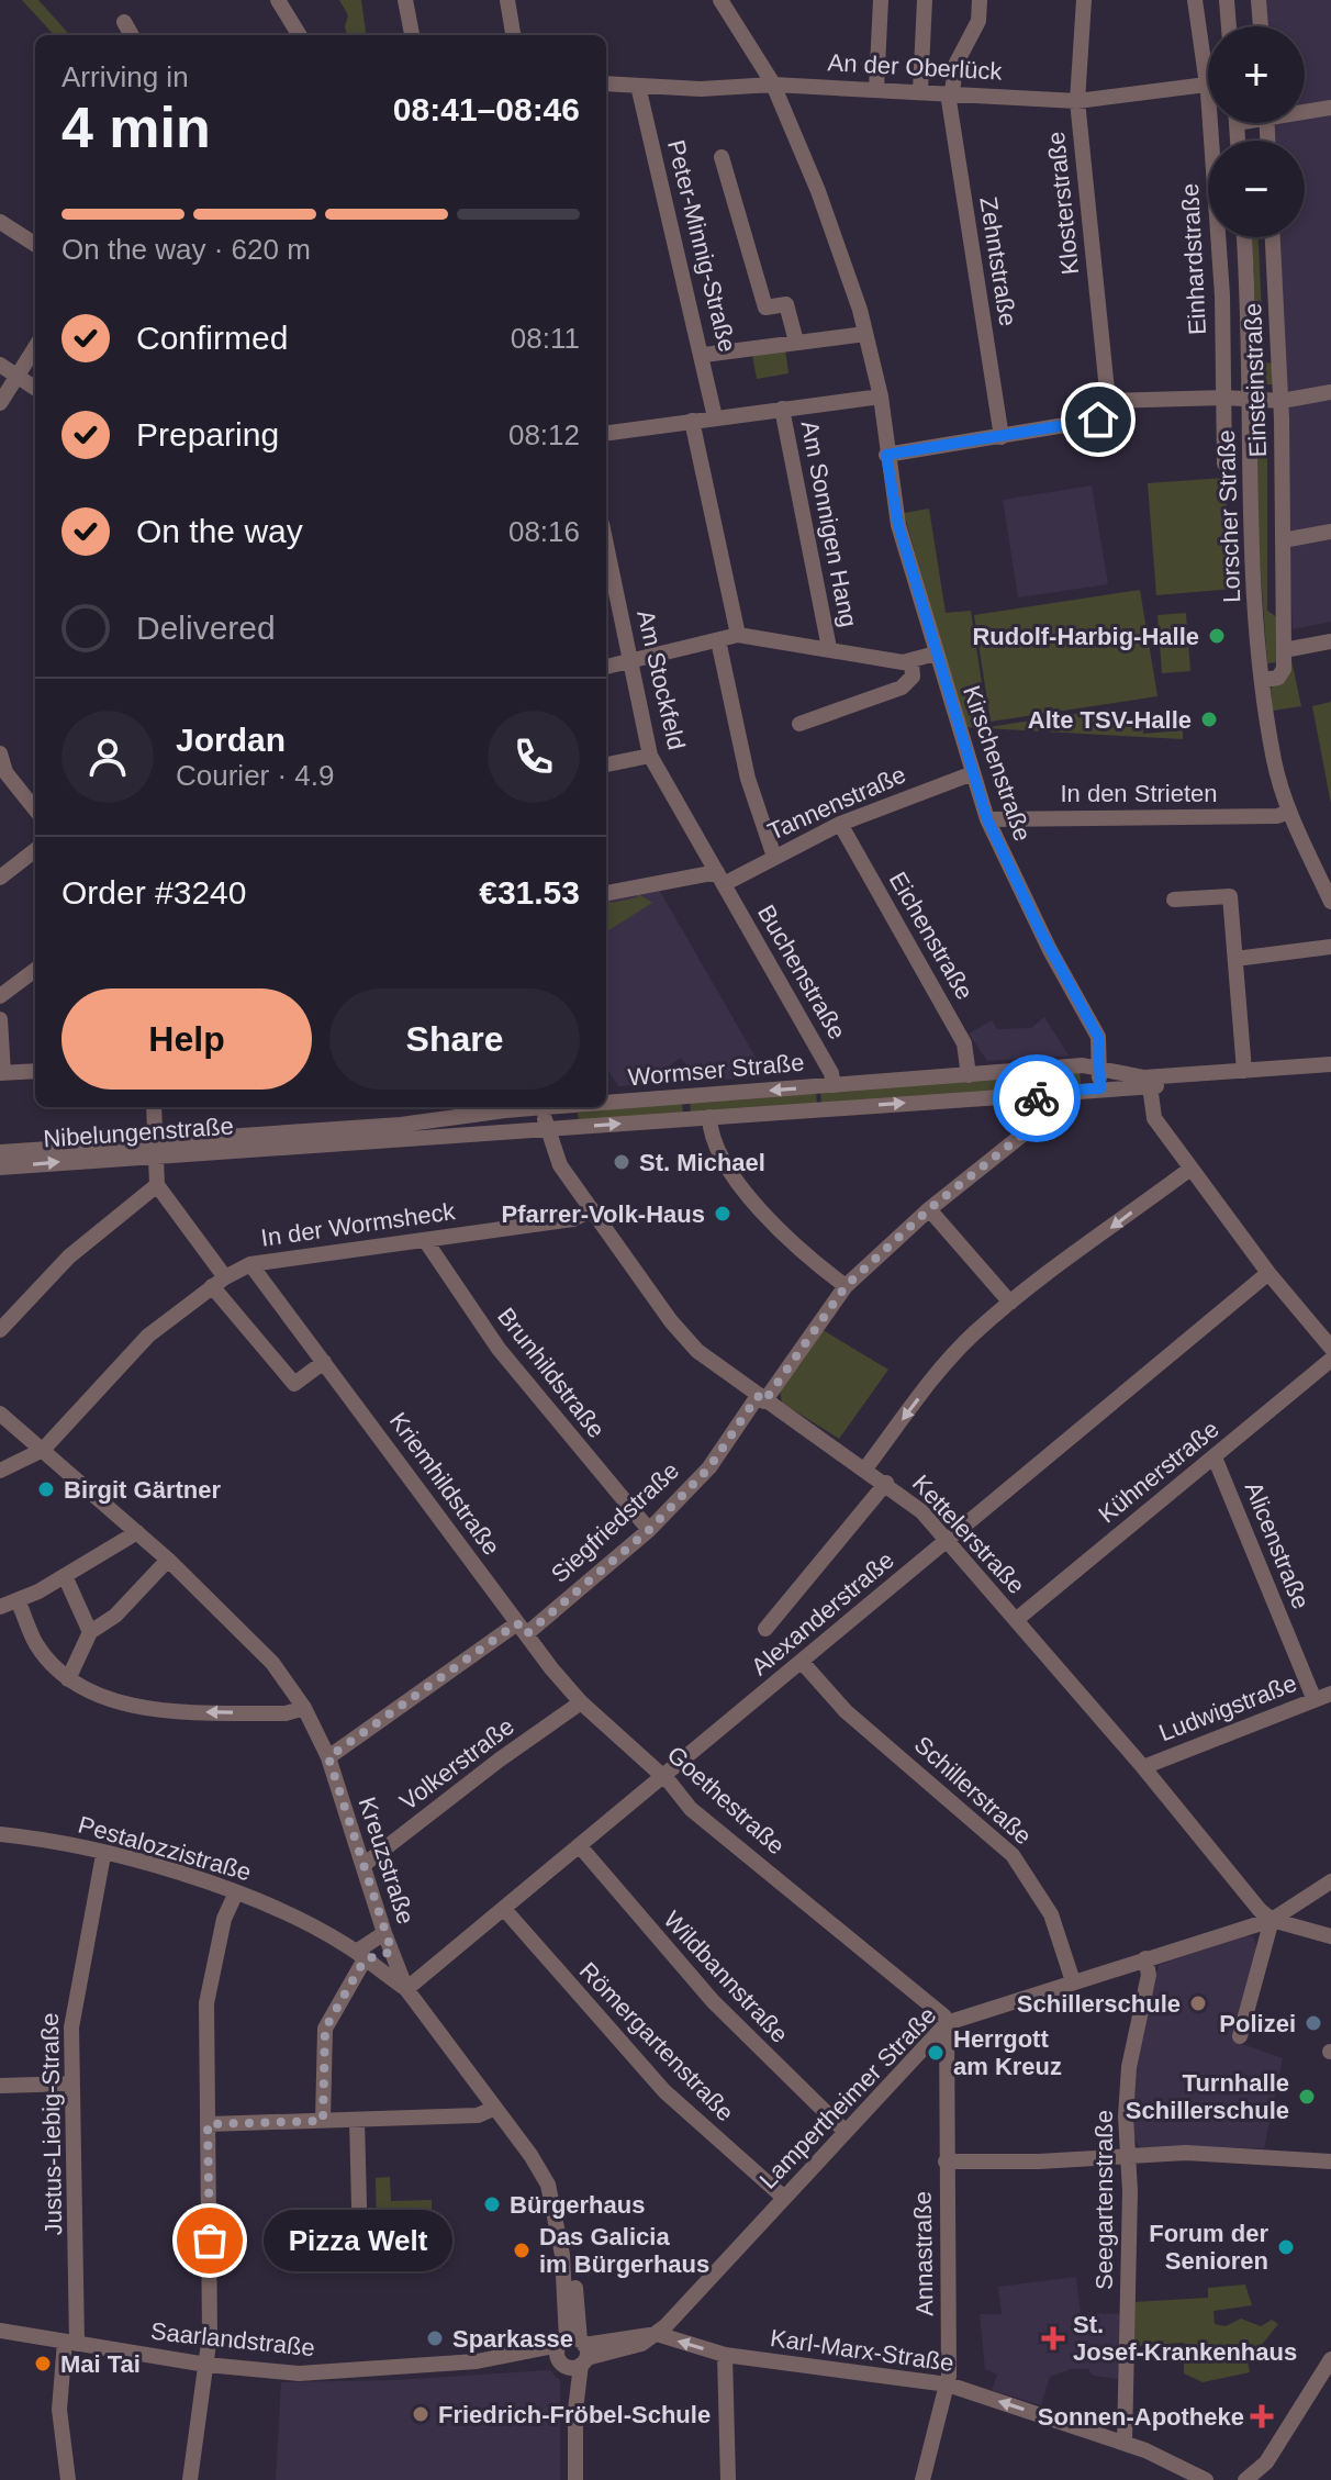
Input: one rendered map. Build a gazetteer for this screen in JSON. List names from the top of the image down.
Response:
{
  "streets": {
    "street": [
      "An der Oberlück",
      "Klosterstraße",
      "Peter-Minnig-Straße",
      "Einhardstraße",
      "Zehntstraße",
      "Einsteinstraße",
      "Lorscher Straße",
      "Am Sonnigen Hang",
      "Am Stockfeld",
      "Kirschenstraße",
      "In den Strieten",
      "Tannenstraße",
      "Eichenstraße",
      "Buchenstraße",
      "Wormser Straße",
      "Nibelungenstraße",
      "In der Wormsheck",
      "Brunhildstraße",
      "Kühnerstraße",
      "Kriemhildstraße",
      "Siegfriedstraße",
      "Kettelerstraße",
      "Alicenstraße",
      "Alexanderstraße",
      "Ludwigstraße",
      "Volkerstraße",
      "Schillerstraße",
      "Goethestraße",
      "Pestalozzistraße",
      "Kreuzstraße",
      "Wildbannstraße",
      "Römergartenstraße",
      "Lampertheimer Straße",
      "Justus-Liebig-Straße",
      "Seegartenstraße",
      "Annastraße",
      "Saarlandstraße",
      "Karl-Marx-Straße"
    ]
  },
  "crossings": [
    ["An der Oberlück", "Klosterstraße"],
    ["An der Oberlück", "Peter-Minnig-Straße"],
    ["An der Oberlück", "Zehntstraße"],
    ["An der Oberlück", "Kirschenstraße"],
    ["Lorscher Straße", "In den Strieten"],
    ["Am Stockfeld", "Tannenstraße"],
    ["Am Stockfeld", "Buchenstraße"],
    ["Kirschenstraße", "In den Strieten"],
    ["Kirschenstraße", "Tannenstraße"],
    ["Kirschenstraße", "Wormser Straße"],
    ["Kirschenstraße", "Nibelungenstraße"],
    ["Tannenstraße", "Eichenstraße"],
    ["Tannenstraße", "Buchenstraße"],
    ["Eichenstraße", "Wormser Straße"],
    ["Buchenstraße", "Wormser Straße"],
    ["Wormser Straße", "Nibelungenstraße"],
    ["Wormser Straße", "Kettelerstraße"],
    ["Nibelungenstraße", "Siegfriedstraße"],
    ["Nibelungenstraße", "Kettelerstraße"],
    ["In der Wormsheck", "Brunhildstraße"],
    ["In der Wormsheck", "Kriemhildstraße"],
    ["In der Wormsheck", "Kettelerstraße"],
    ["In der Wormsheck", "Kreuzstraße"],
    ["Brunhildstraße", "Siegfriedstraße"],
    ["Kühnerstraße", "Kettelerstraße"],
    ["Kühnerstraße", "Alicenstraße"],
    ["Kriemhildstraße", "Siegfriedstraße"],
    ["Kriemhildstraße", "Goethestraße"],
    ["Siegfriedstraße", "Kettelerstraße"],
    ["Siegfriedstraße", "Goethestraße"],
    ["Siegfriedstraße", "Kreuzstraße"],
    ["Kettelerstraße", "Alexanderstraße"],
    ["Kettelerstraße", "Ludwigstraße"],
    ["Kettelerstraße", "Lampertheimer Straße"],
    ["Alicenstraße", "Ludwigstraße"],
    ["Alexanderstraße", "Schillerstraße"],
    ["Alexanderstraße", "Goethestraße"],
    ["Alexanderstraße", "Pestalozzistraße"],
    ["Alexanderstraße", "Kreuzstraße"],
    ["Alexanderstraße", "Wildbannstraße"],
    ["Alexanderstraße", "Römergartenstraße"],
    ["Volkerstraße", "Goethestraße"],
    ["Volkerstraße", "Kreuzstraße"],
    ["Schillerstraße", "Lampertheimer Straße"],
    ["Goethestraße", "Lampertheimer Straße"],
    ["Goethestraße", "Annastraße"],
    ["Pestalozzistraße", "Kreuzstraße"],
    ["Pestalozzistraße", "Justus-Liebig-Straße"],
    ["Kreuzstraße", "Saarlandstraße"],
    ["Wildbannstraße", "Lampertheimer Straße"],
    ["Römergartenstraße", "Lampertheimer Straße"],
    ["Lampertheimer Straße", "Seegartenstraße"],
    ["Lampertheimer Straße", "Annastraße"],
    ["Lampertheimer Straße", "Karl-Marx-Straße"],
    ["Justus-Liebig-Straße", "Saarlandstraße"],
    ["Seegartenstraße", "Karl-Marx-Straße"],
    ["Annastraße", "Karl-Marx-Straße"]
  ],
  "one_way": ["Nibelungenstraße", "Karl-Marx-Straße"],
  "places": {
    "other": [
      "Rudolf-Harbig-Halle",
      "Alte TSV-Halle",
      "St. Michael",
      "Pfarrer-Volk-Haus",
      "Birgit Gärtner",
      "Schillerschule",
      "Polizei",
      "Herrgott am Kreuz",
      "Turnhalle Schillerschule",
      "Bürgerhaus",
      "Pizza Welt",
      "Forum der Senioren",
      "Das Galicia im Bürgerhaus",
      "Sparkasse",
      "Mai Tai",
      "Friedrich-Fröbel-Schule"
    ],
    "health": ["St. Josef-Krankenhaus", "Sonnen-Apotheke"]
  },
  "page": {
    "map_buttons": ["+", "−"],
    "heading": ["4 min", "Arriving in", "08:41–08:46"],
    "panel": [
      "Jordan",
      "Courier · 4.9",
      "Order #3240",
      "€31.53"
    ],
    "bar": "On the way · 620 m",
    "list": [
      ["Confirmed", "08:11"],
      ["Preparing", "08:12"],
      ["On the way", "08:16"],
      "Delivered"
    ],
    "buttons": ["Help", "Share"],
    "bubble": "Pizza Welt"
  }
}
